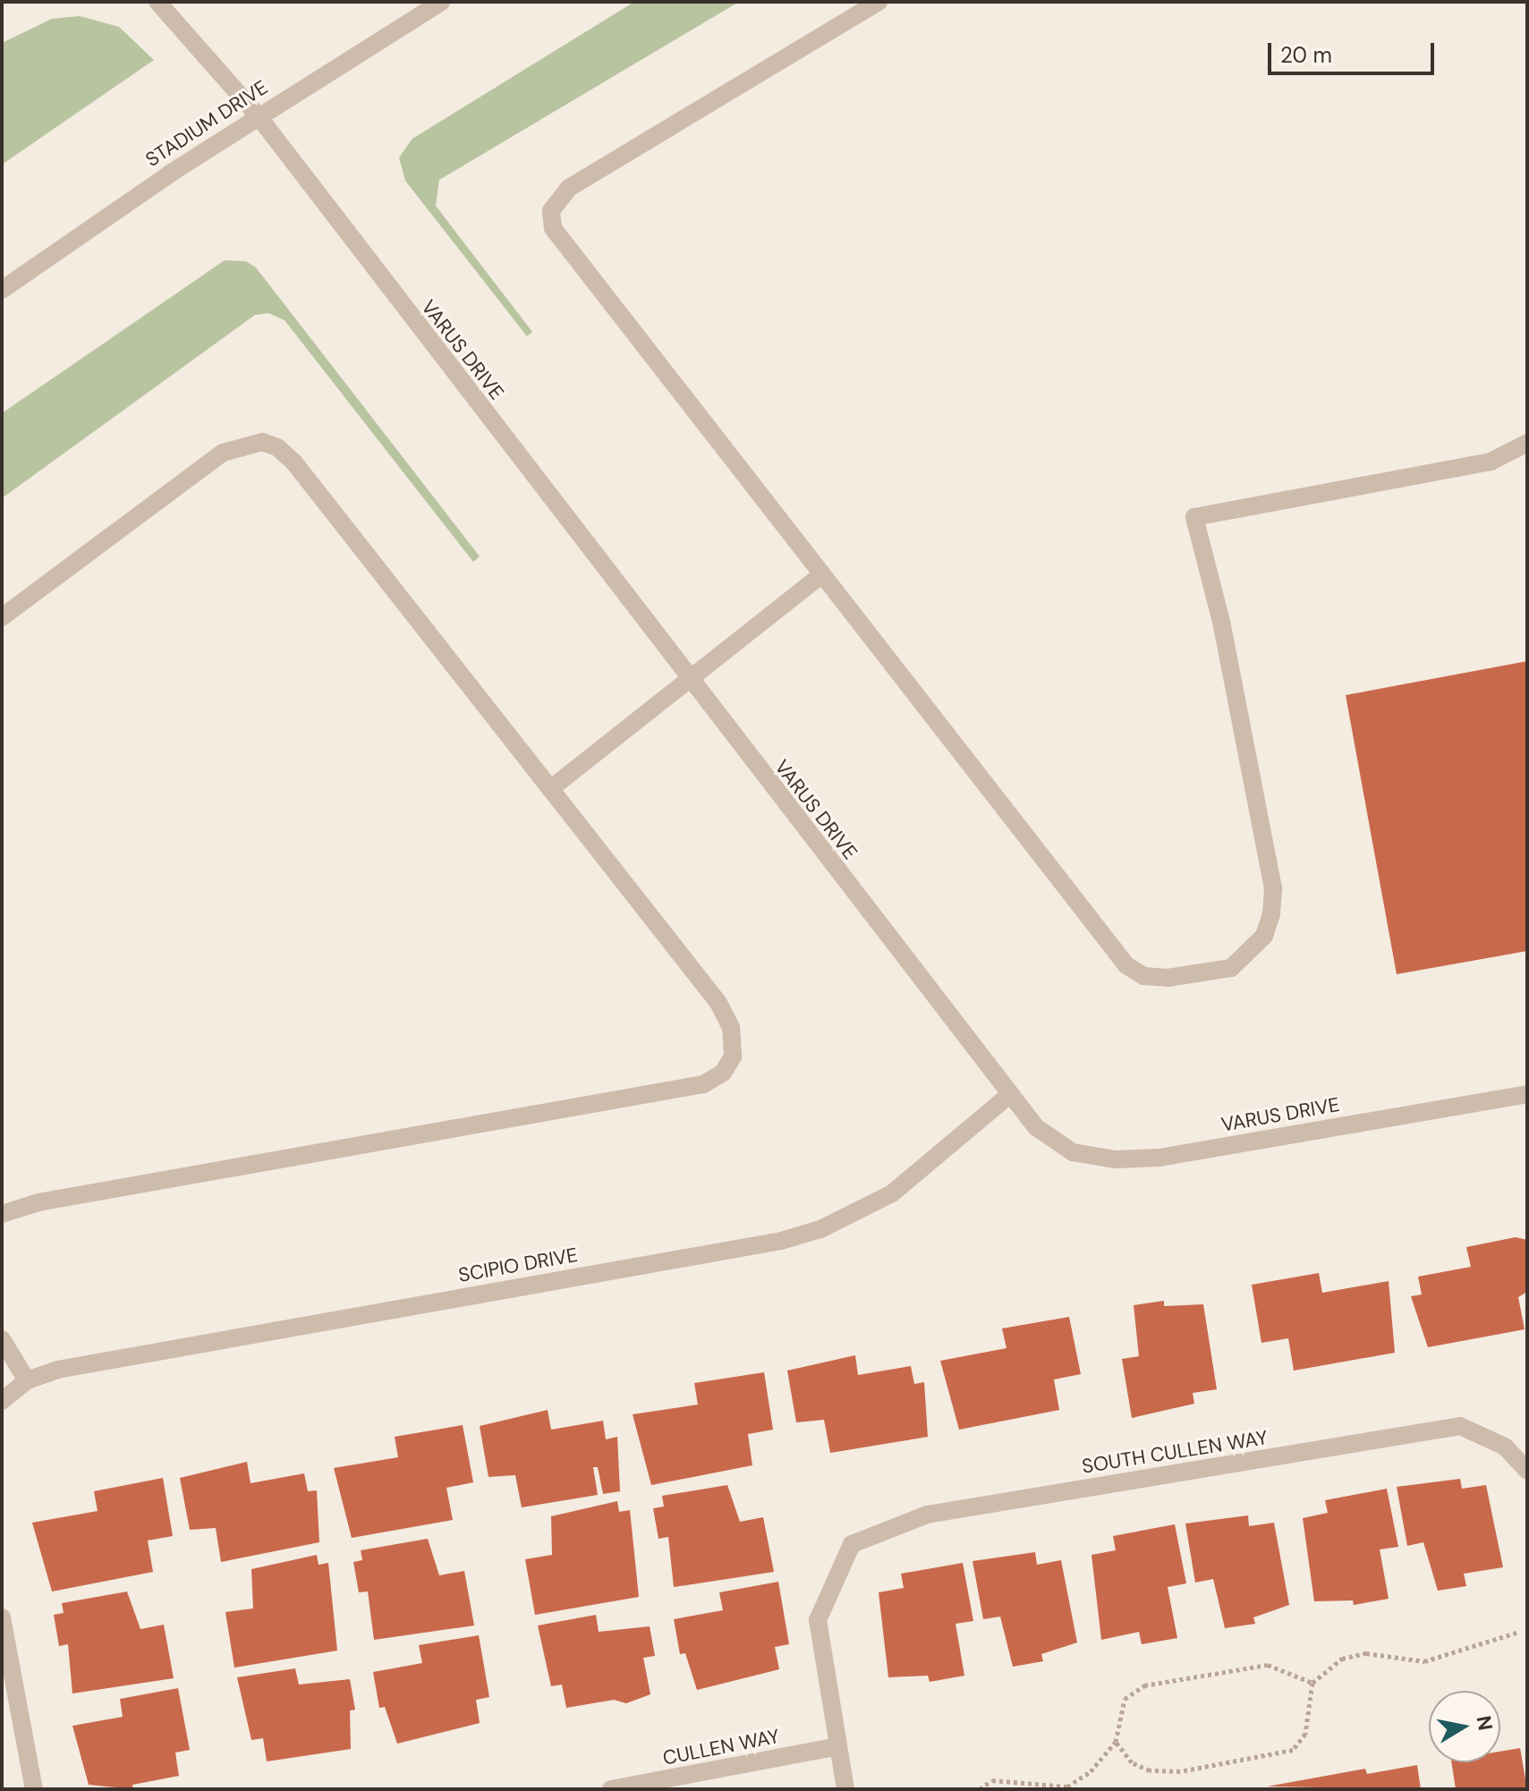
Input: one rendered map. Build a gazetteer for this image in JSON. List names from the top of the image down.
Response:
{
  "streets": {
    "street": [
      "STADIUM DRIVE",
      "VARUS DRIVE",
      "SCIPIO DRIVE",
      "SOUTH CULLEN WAY",
      "CULLEN WAY"
    ]
  },
  "crossings": [
    ["STADIUM DRIVE", "VARUS DRIVE"],
    ["VARUS DRIVE", "SCIPIO DRIVE"],
    ["SOUTH CULLEN WAY", "CULLEN WAY"]
  ],
  "scale_bar": "20 m",
  "north": "right"
}
